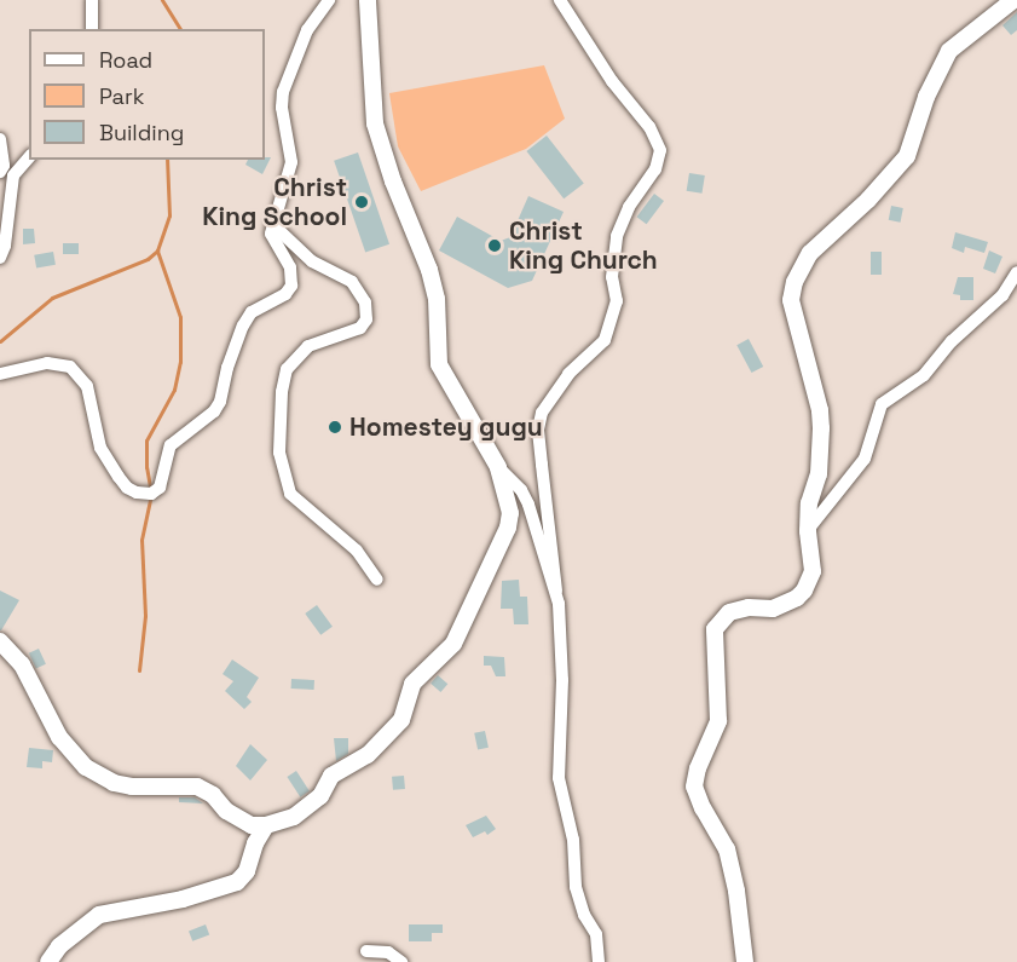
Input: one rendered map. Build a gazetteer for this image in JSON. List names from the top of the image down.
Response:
{
  "places": ["Christ King School", "Christ King Church", "Homestey gugu"],
  "legend": ["Road", "Park", "Building"]
}
